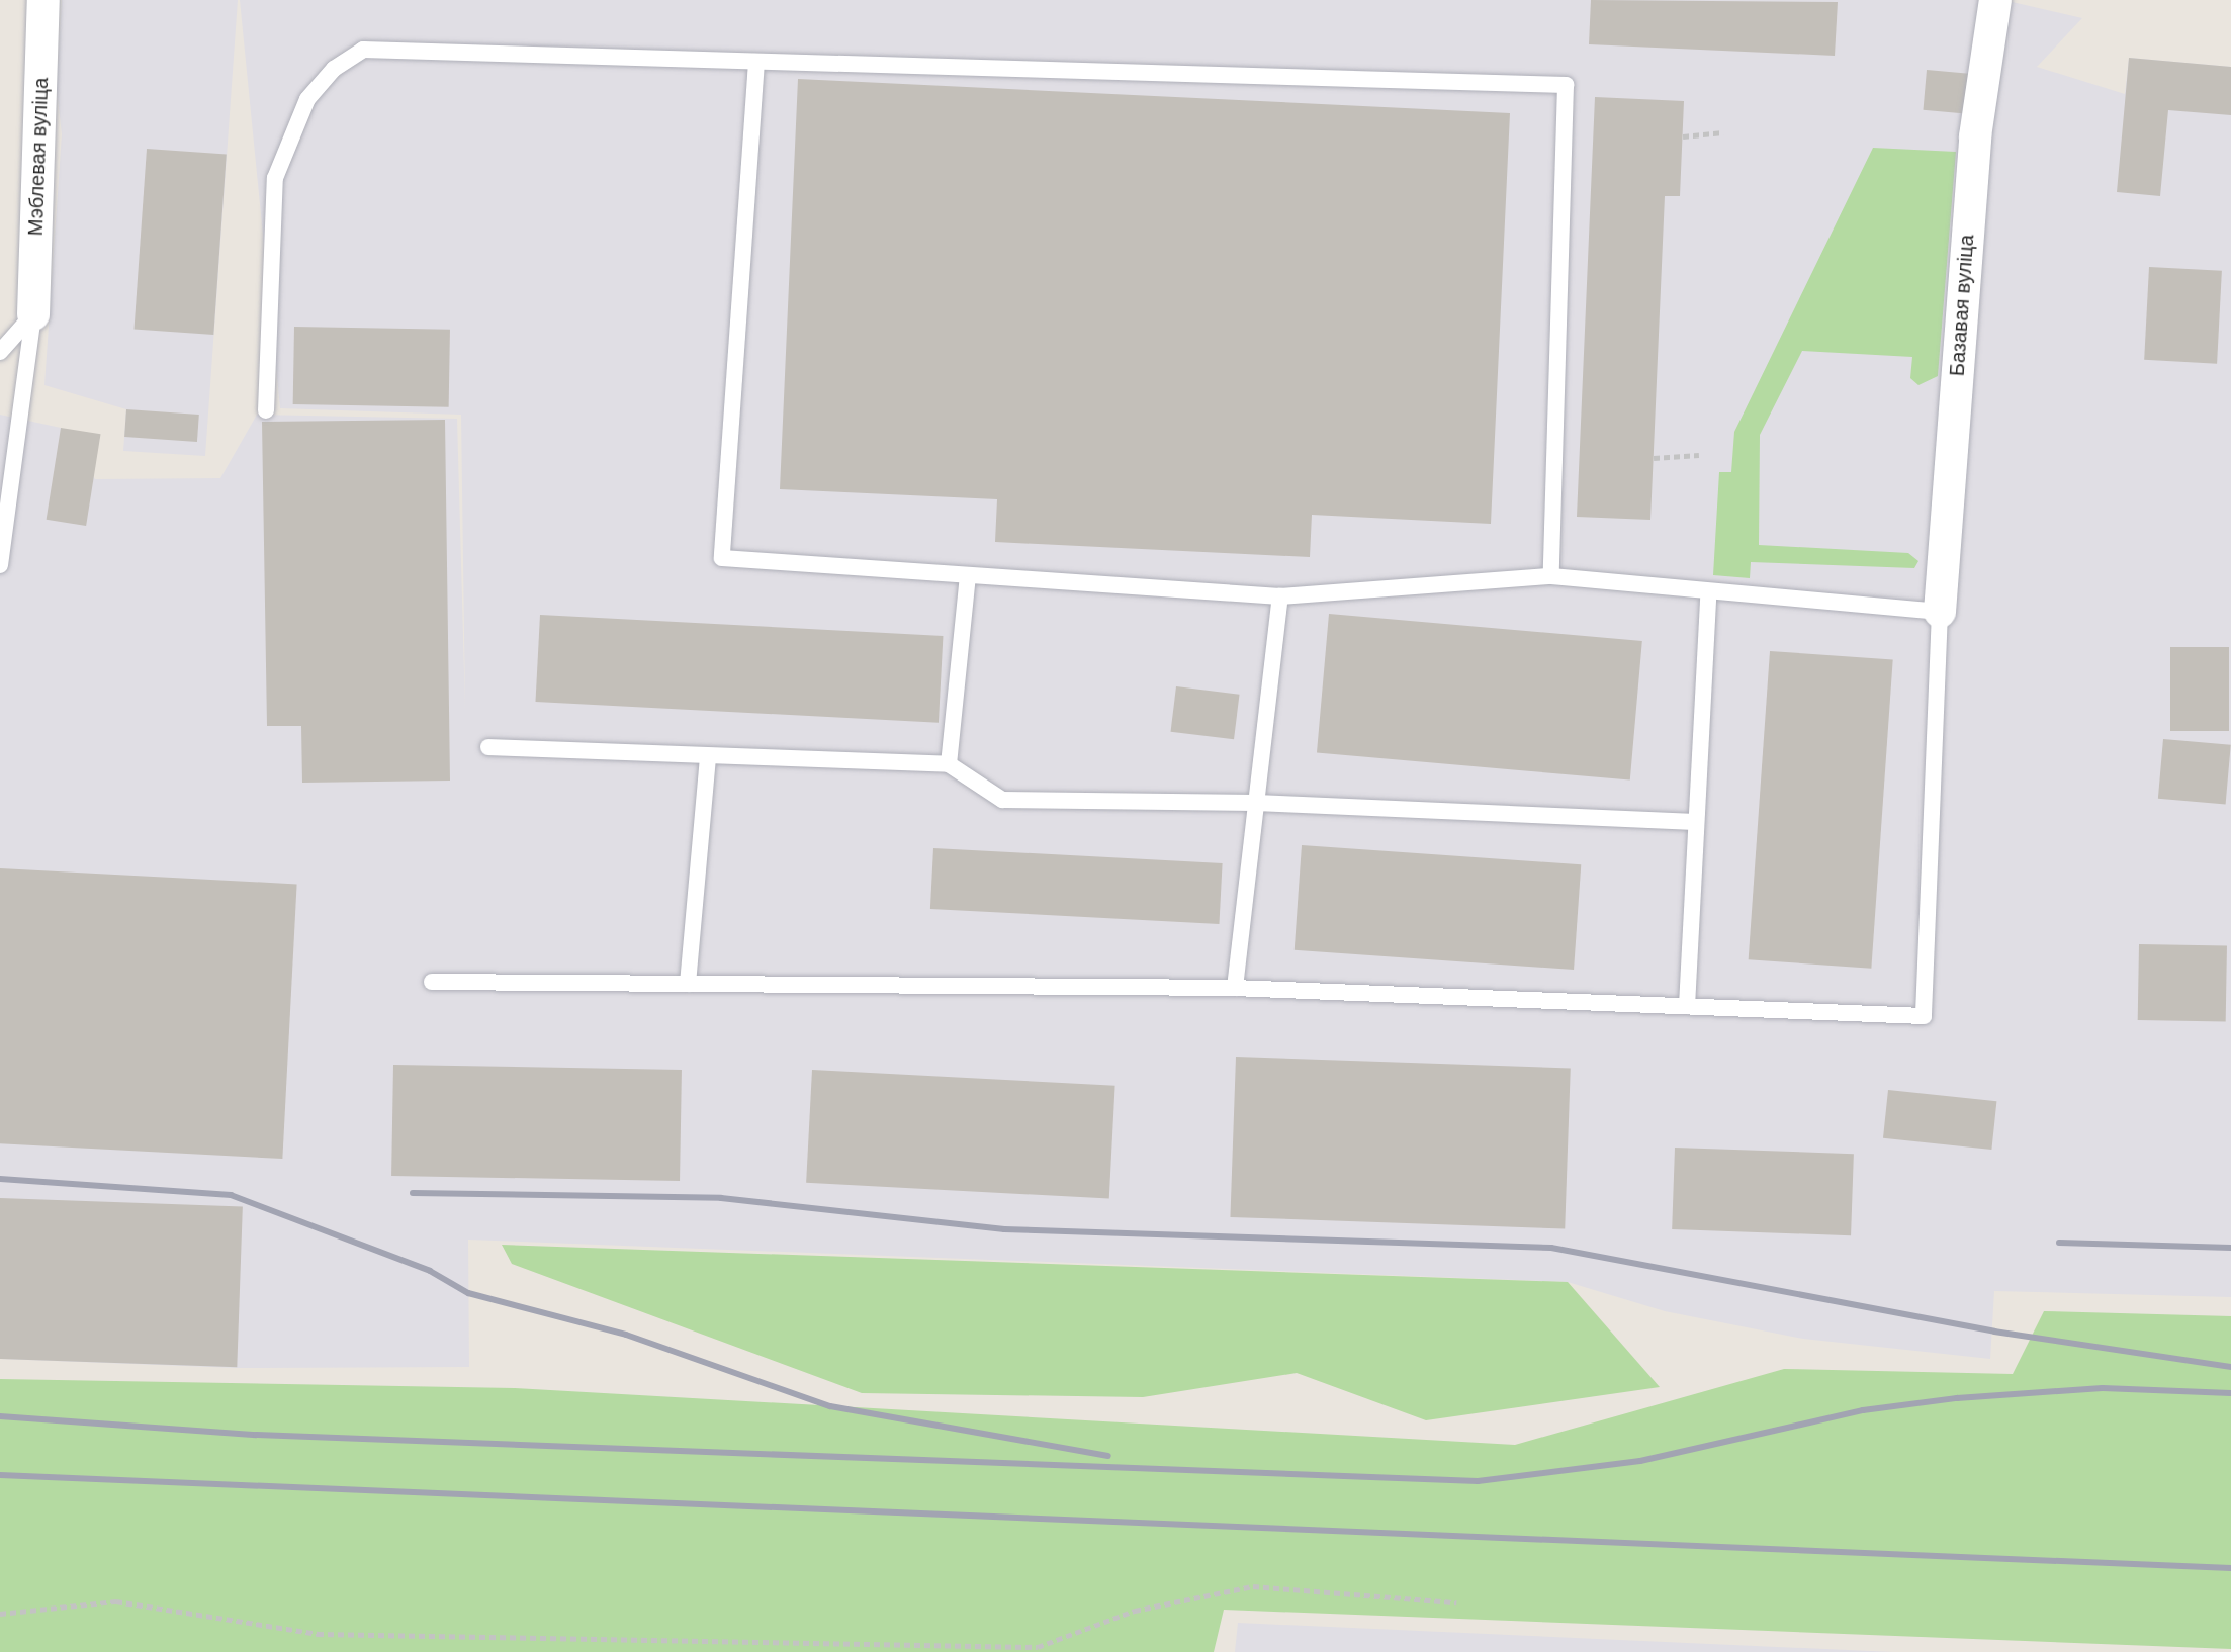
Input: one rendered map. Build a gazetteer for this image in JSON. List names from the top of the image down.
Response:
{
  "streets": {
    "street": ["Мэблевая вуліца", "Базавая вуліца"]
  }
}
